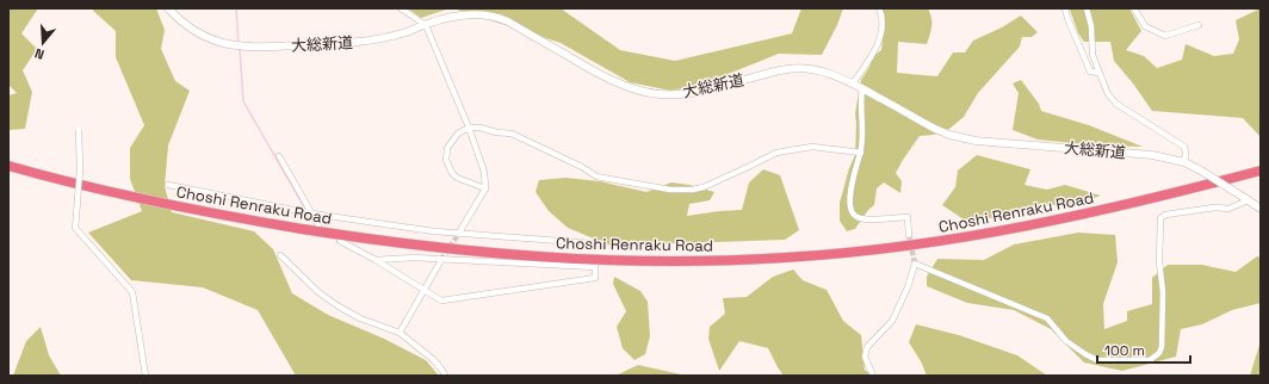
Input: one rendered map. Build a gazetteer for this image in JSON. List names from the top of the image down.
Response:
{
  "streets": {
    "highway": ["Choshi Renraku Road"],
    "street": ["大総新道"]
  },
  "scale_bar": "100 m",
  "north": "bottom"
}
